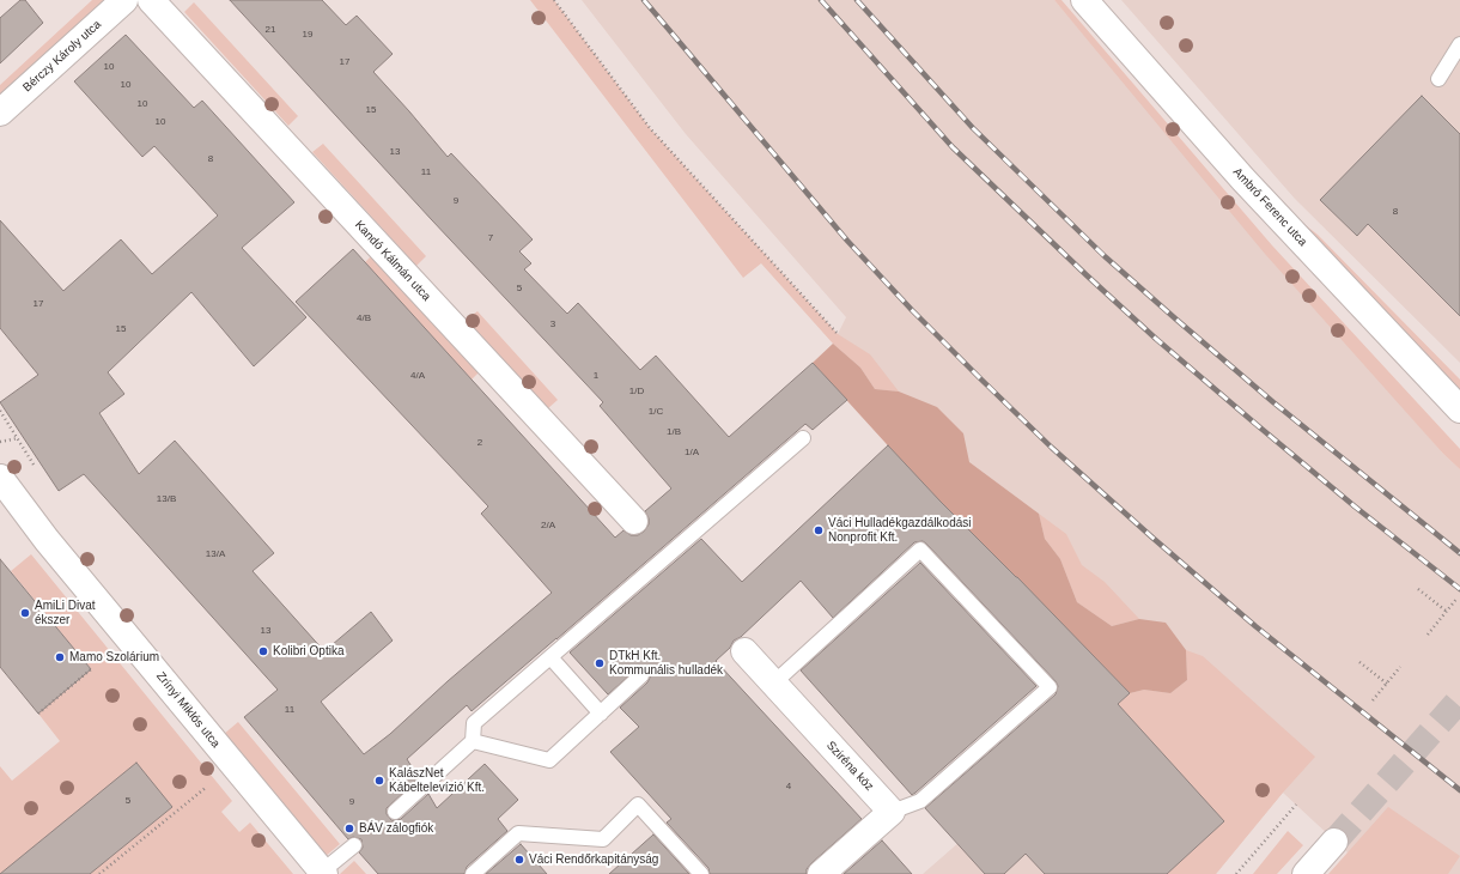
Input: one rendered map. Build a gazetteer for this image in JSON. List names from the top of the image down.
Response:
{
  "streets": {
    "street": [
      "Bérczy Károly utca",
      "Ambró Ferenc utca",
      "Kandó Kálmán utca",
      "Zrínyi Miklós utca",
      "Sziréna köz"
    ]
  },
  "places": [
    "Váci Hulladékgazdálkodási Nonprofit Kft.",
    "AmiLi Divat ékszer",
    "Kolibri Optika",
    "Mamo Szolárium",
    "DTkH Kft. Kommunális hulladék",
    "KalászNet Kábeltelevízió Kft.",
    "BÁV zálogfiók",
    "Váci Rendőrkapitányság"
  ],
  "house_numbers": [
    "21",
    "19",
    "17",
    "10",
    "10",
    "10",
    "15",
    "10",
    "13",
    "8",
    "11",
    "9",
    "8",
    "7",
    "5",
    "17",
    "4/B",
    "3",
    "15",
    "4/A",
    "1",
    "1/D",
    "1/C",
    "1/B",
    "2",
    "1/A",
    "13/B",
    "2/A",
    "13/A",
    "13",
    "11",
    "4",
    "5",
    "9"
  ]
}
